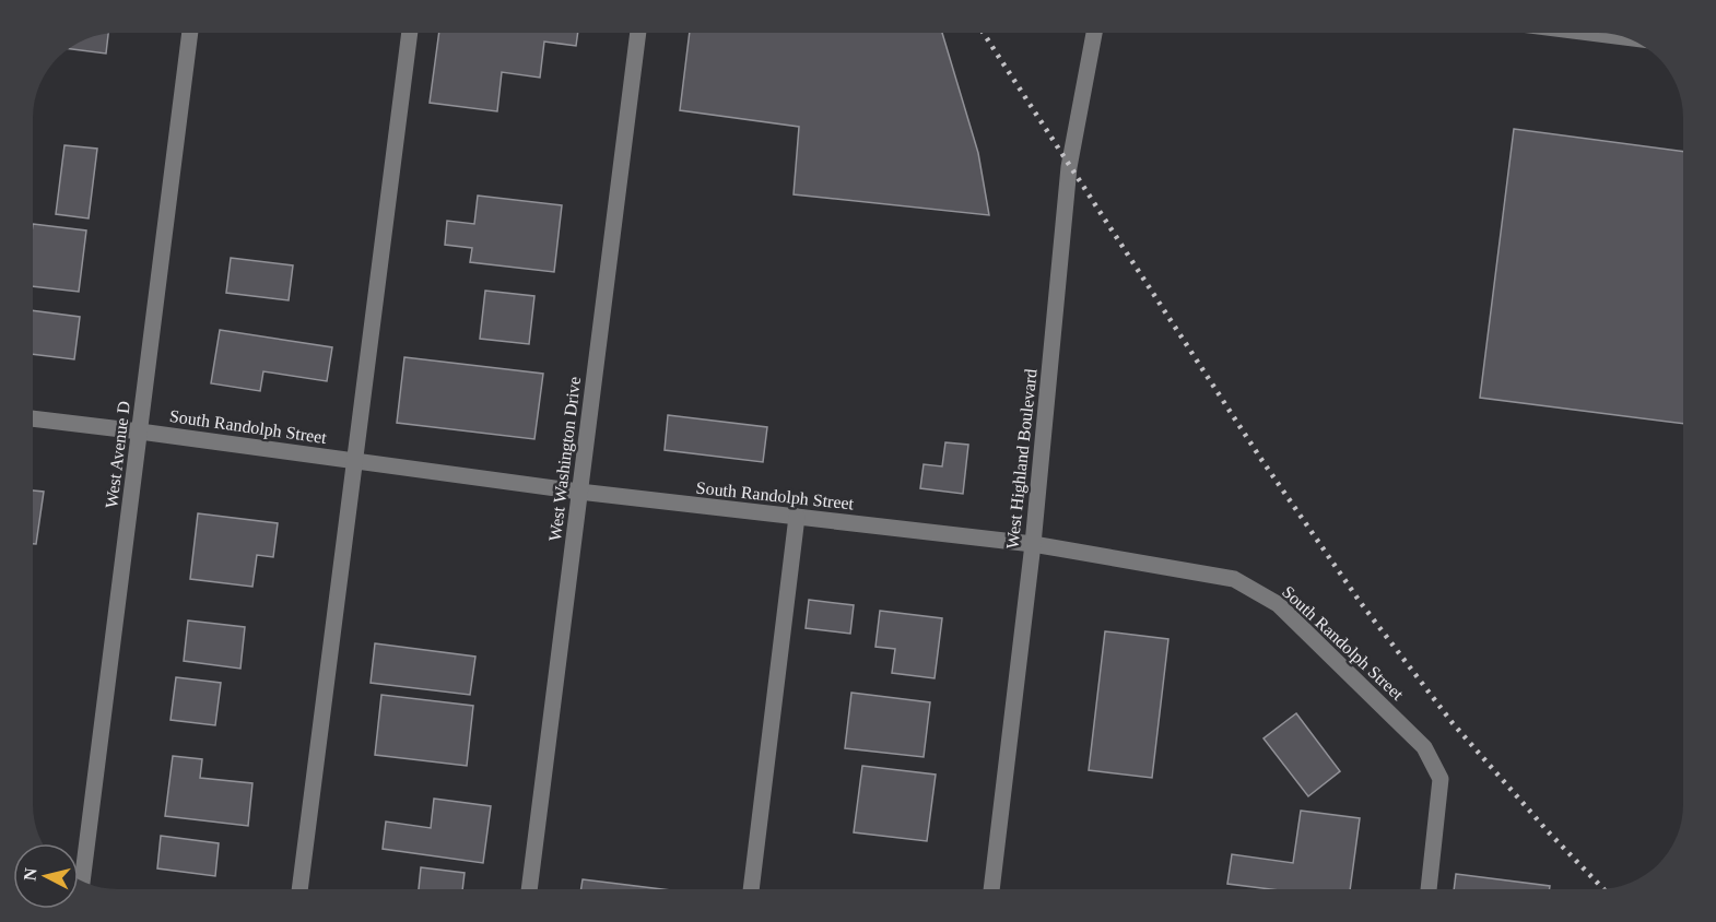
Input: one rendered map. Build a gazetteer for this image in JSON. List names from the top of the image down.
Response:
{
  "streets": {
    "street": [
      "South Randolph Street",
      "West Avenue D",
      "West Washington Drive",
      "West Highland Boulevard"
    ]
  },
  "crossings": [
    ["South Randolph Street", "West Avenue D"],
    ["South Randolph Street", "West Washington Drive"],
    ["South Randolph Street", "West Highland Boulevard"]
  ],
  "north": "left"
}
